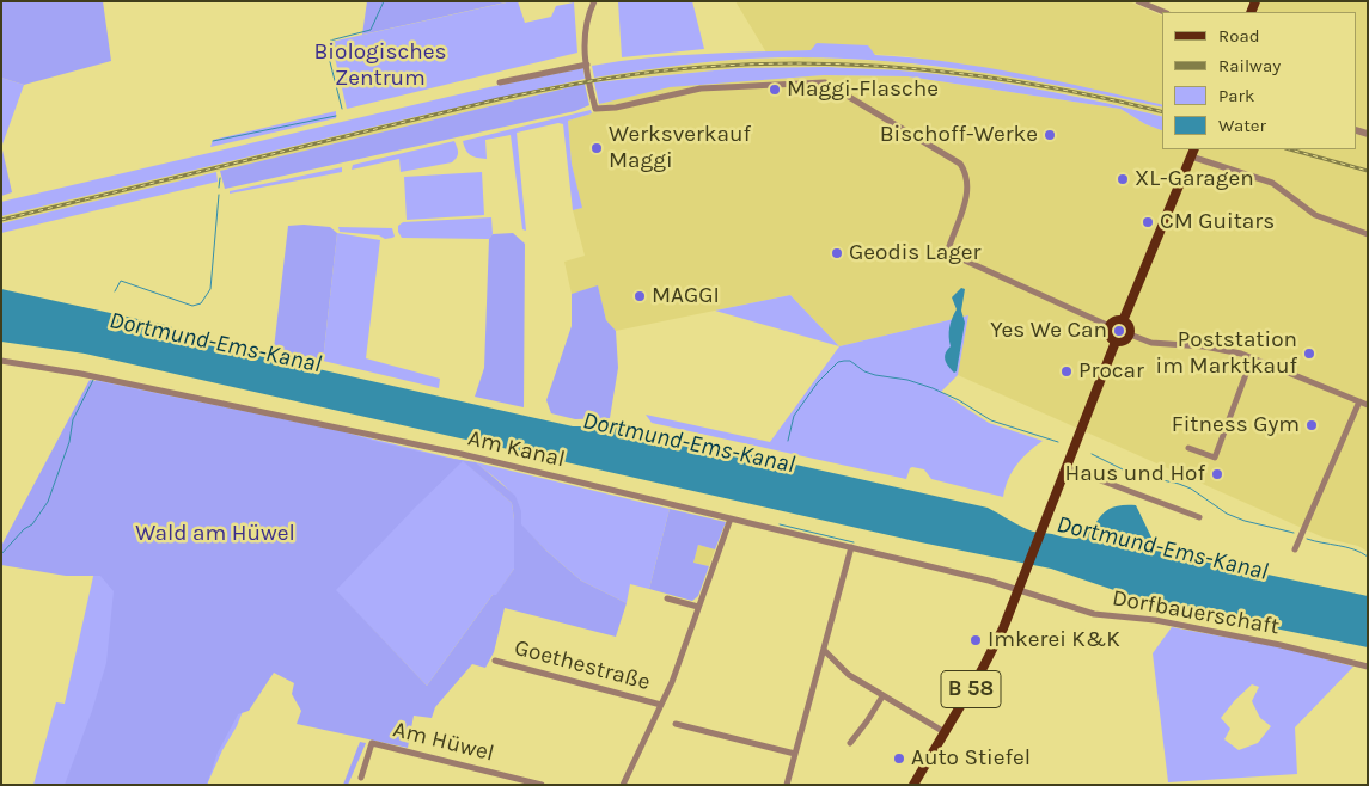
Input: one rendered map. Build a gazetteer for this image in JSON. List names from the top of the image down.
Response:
{
  "streets": {
    "main road": ["B 58"],
    "street": [
      "Am Kanal",
      "Dorfbauerschaft",
      "Goethestraße",
      "Am Hüwel"
    ]
  },
  "crossings": [
    ["Am Kanal", "Dorfbauerschaft"],
    ["Am Kanal", "B 58"],
    ["Dorfbauerschaft", "B 58"]
  ],
  "water": ["Dortmund-Ems-Kanal"],
  "parks": ["Biologisches Zentrum", "Wald am Hüwel"],
  "places": [
    "Maggi-Flasche",
    "Bischoff-Werke",
    "Werksverkauf Maggi",
    "XL-Garagen",
    "CM Guitars",
    "Geodis Lager",
    "MAGGI",
    "Yes We Can",
    "Poststation im Marktkauf",
    "Procar",
    "Fitness Gym",
    "Haus und Hof",
    "Imkerei K&K",
    "Auto Stiefel"
  ],
  "legend": [
    "Road",
    "Railway",
    "Park",
    "Water"
  ]
}
